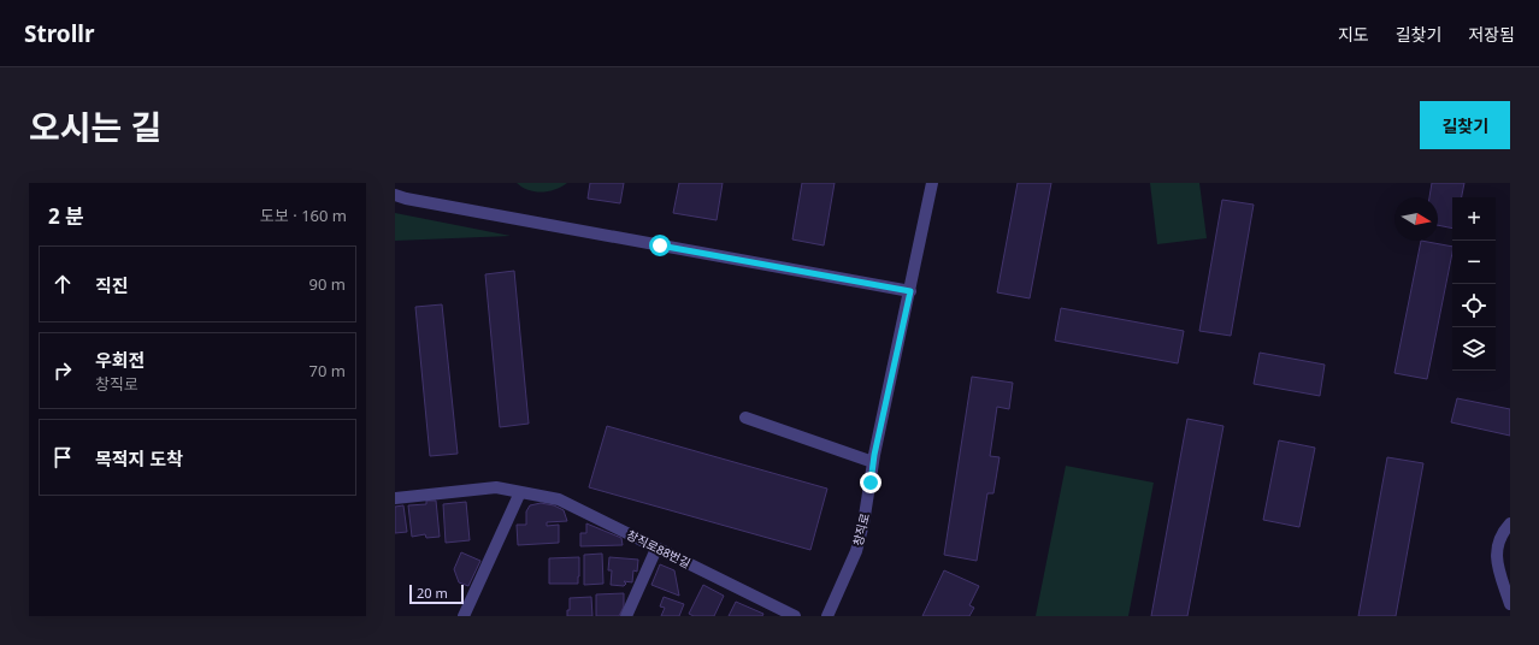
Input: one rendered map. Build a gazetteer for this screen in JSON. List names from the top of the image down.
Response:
{
  "streets": {
    "street": ["창직로", "창직로88번길"]
  },
  "scale_bar": "20 m",
  "north": "right",
  "page": {
    "header": "Strollr",
    "nav": ["지도", "길찾기", "저장됨"],
    "title": "오시는 길",
    "buttons": "길찾기",
    "heading": ["2 분", "도보 · 160 m"],
    "map_buttons": ["+", "−"],
    "list": [
      ["직진", "90 m"],
      ["우회전", "창직로", "70 m"],
      "목적지 도착"
    ],
    "scale": "20 m"
  }
}
